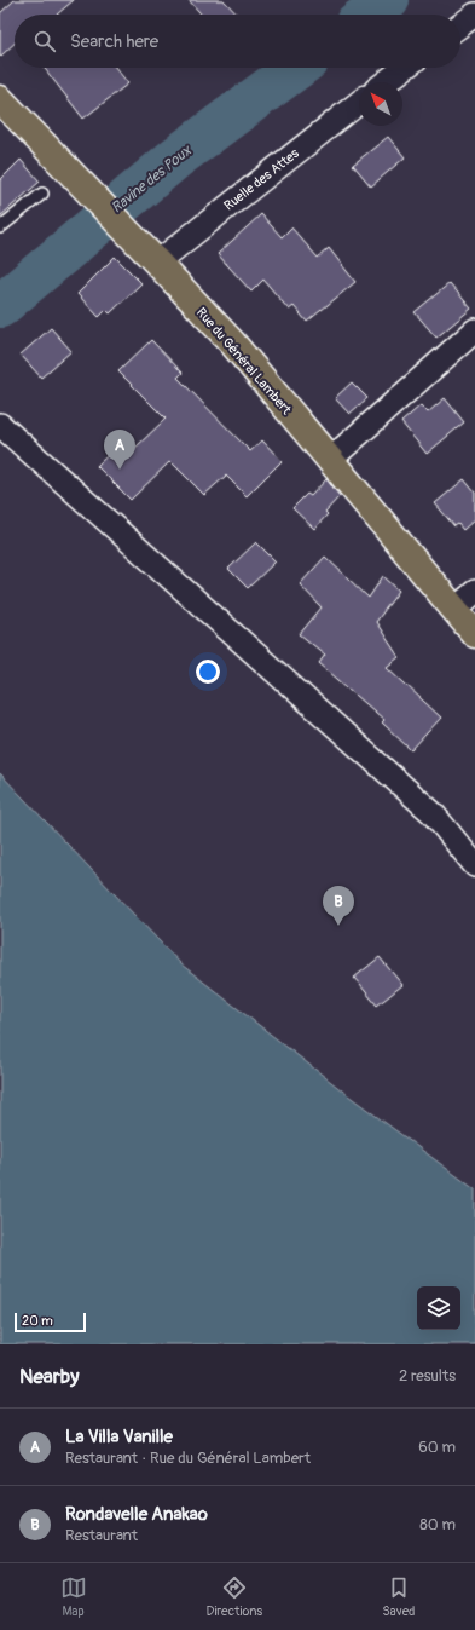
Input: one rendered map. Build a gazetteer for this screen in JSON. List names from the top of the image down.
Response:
{
  "streets": {
    "main road": ["Rue du Général Lambert"],
    "street": ["Ruelle des Attes"]
  },
  "crossings": [
    ["Ruelle des Attes", "Rue du Général Lambert"]
  ],
  "water": ["Ravine des Poux"],
  "scale_bar": "20 m",
  "north": "top left",
  "page": {
    "search": "Search here",
    "pins": ["A", "B"],
    "scale": "20 m",
    "heading": ["Nearby", "2 results"],
    "list": [
      {
        "mark": "A",
        "name": "La Villa Vanille",
        "note": "Restaurant · Rue du Général Lambert",
        "value": "60 m"
      },
      {
        "mark": "B",
        "name": "Rondavelle Anakao",
        "note": "Restaurant",
        "value": "80 m"
      }
    ],
    "nav": ["Map", "Directions", "Saved"]
  }
}
